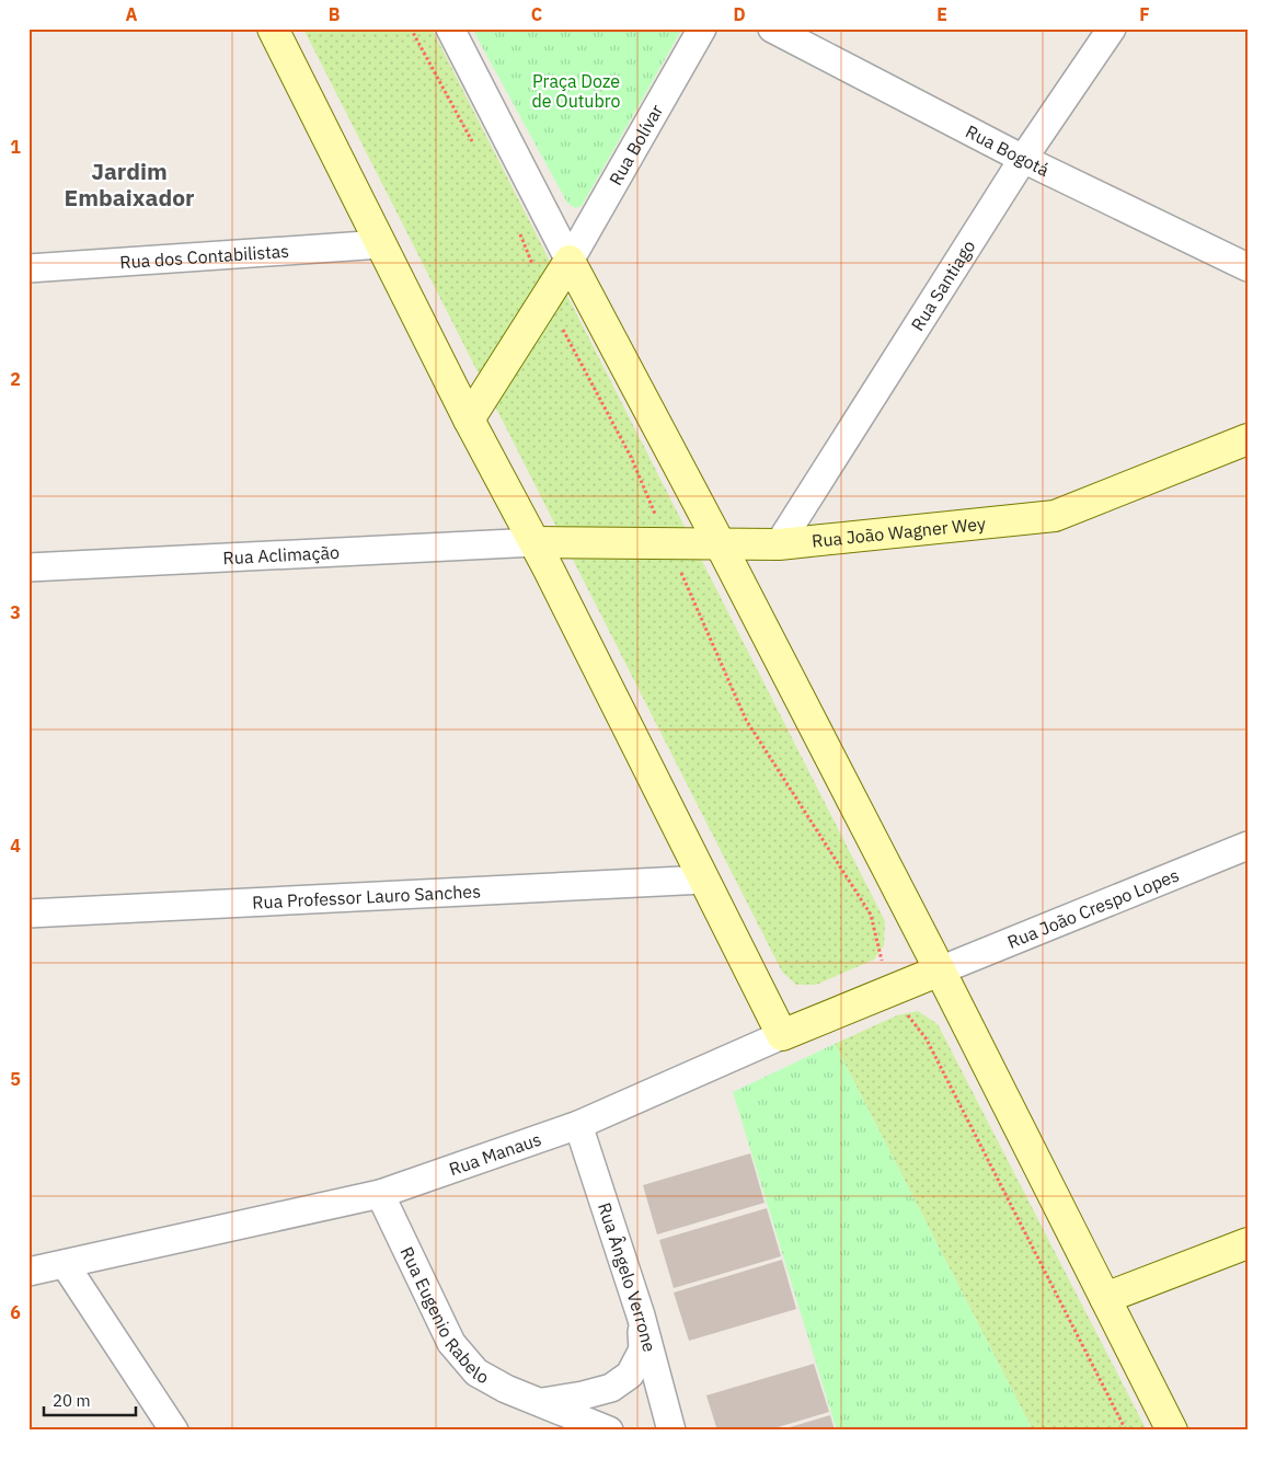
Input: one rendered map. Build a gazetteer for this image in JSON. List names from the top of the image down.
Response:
{
  "streets": {
    "street": [
      "Rua Bolívar",
      "Rua Bogotá",
      "Rua dos Contabilistas",
      "Rua Santiago",
      "Rua João Wagner Wey",
      "Rua Aclimação",
      "Rua Professor Lauro Sanches",
      "Rua João Crespo Lopes",
      "Rua Manaus",
      "Rua Ângelo Verrone",
      "Rua Eugenio Rabelo"
    ]
  },
  "crossings": [
    ["Rua Bogotá", "Rua Santiago"],
    ["Rua Santiago", "Rua João Wagner Wey"],
    ["Rua João Wagner Wey", "Rua Aclimação"],
    ["Rua João Crespo Lopes", "Rua Manaus"],
    ["Rua Manaus", "Rua Ângelo Verrone"],
    ["Rua Manaus", "Rua Eugenio Rabelo"],
    ["Rua Ângelo Verrone", "Rua Eugenio Rabelo"]
  ],
  "districts": ["Jardim Embaixador"],
  "parks": ["Praça Doze de Outubro"],
  "scale_bar": "20 m",
  "grid": {
    "columns": [
      "A",
      "B",
      "C",
      "D",
      "E",
      "F"
    ],
    "rows": [
      "1",
      "2",
      "3",
      "4",
      "5",
      "6"
    ]
  }
}
